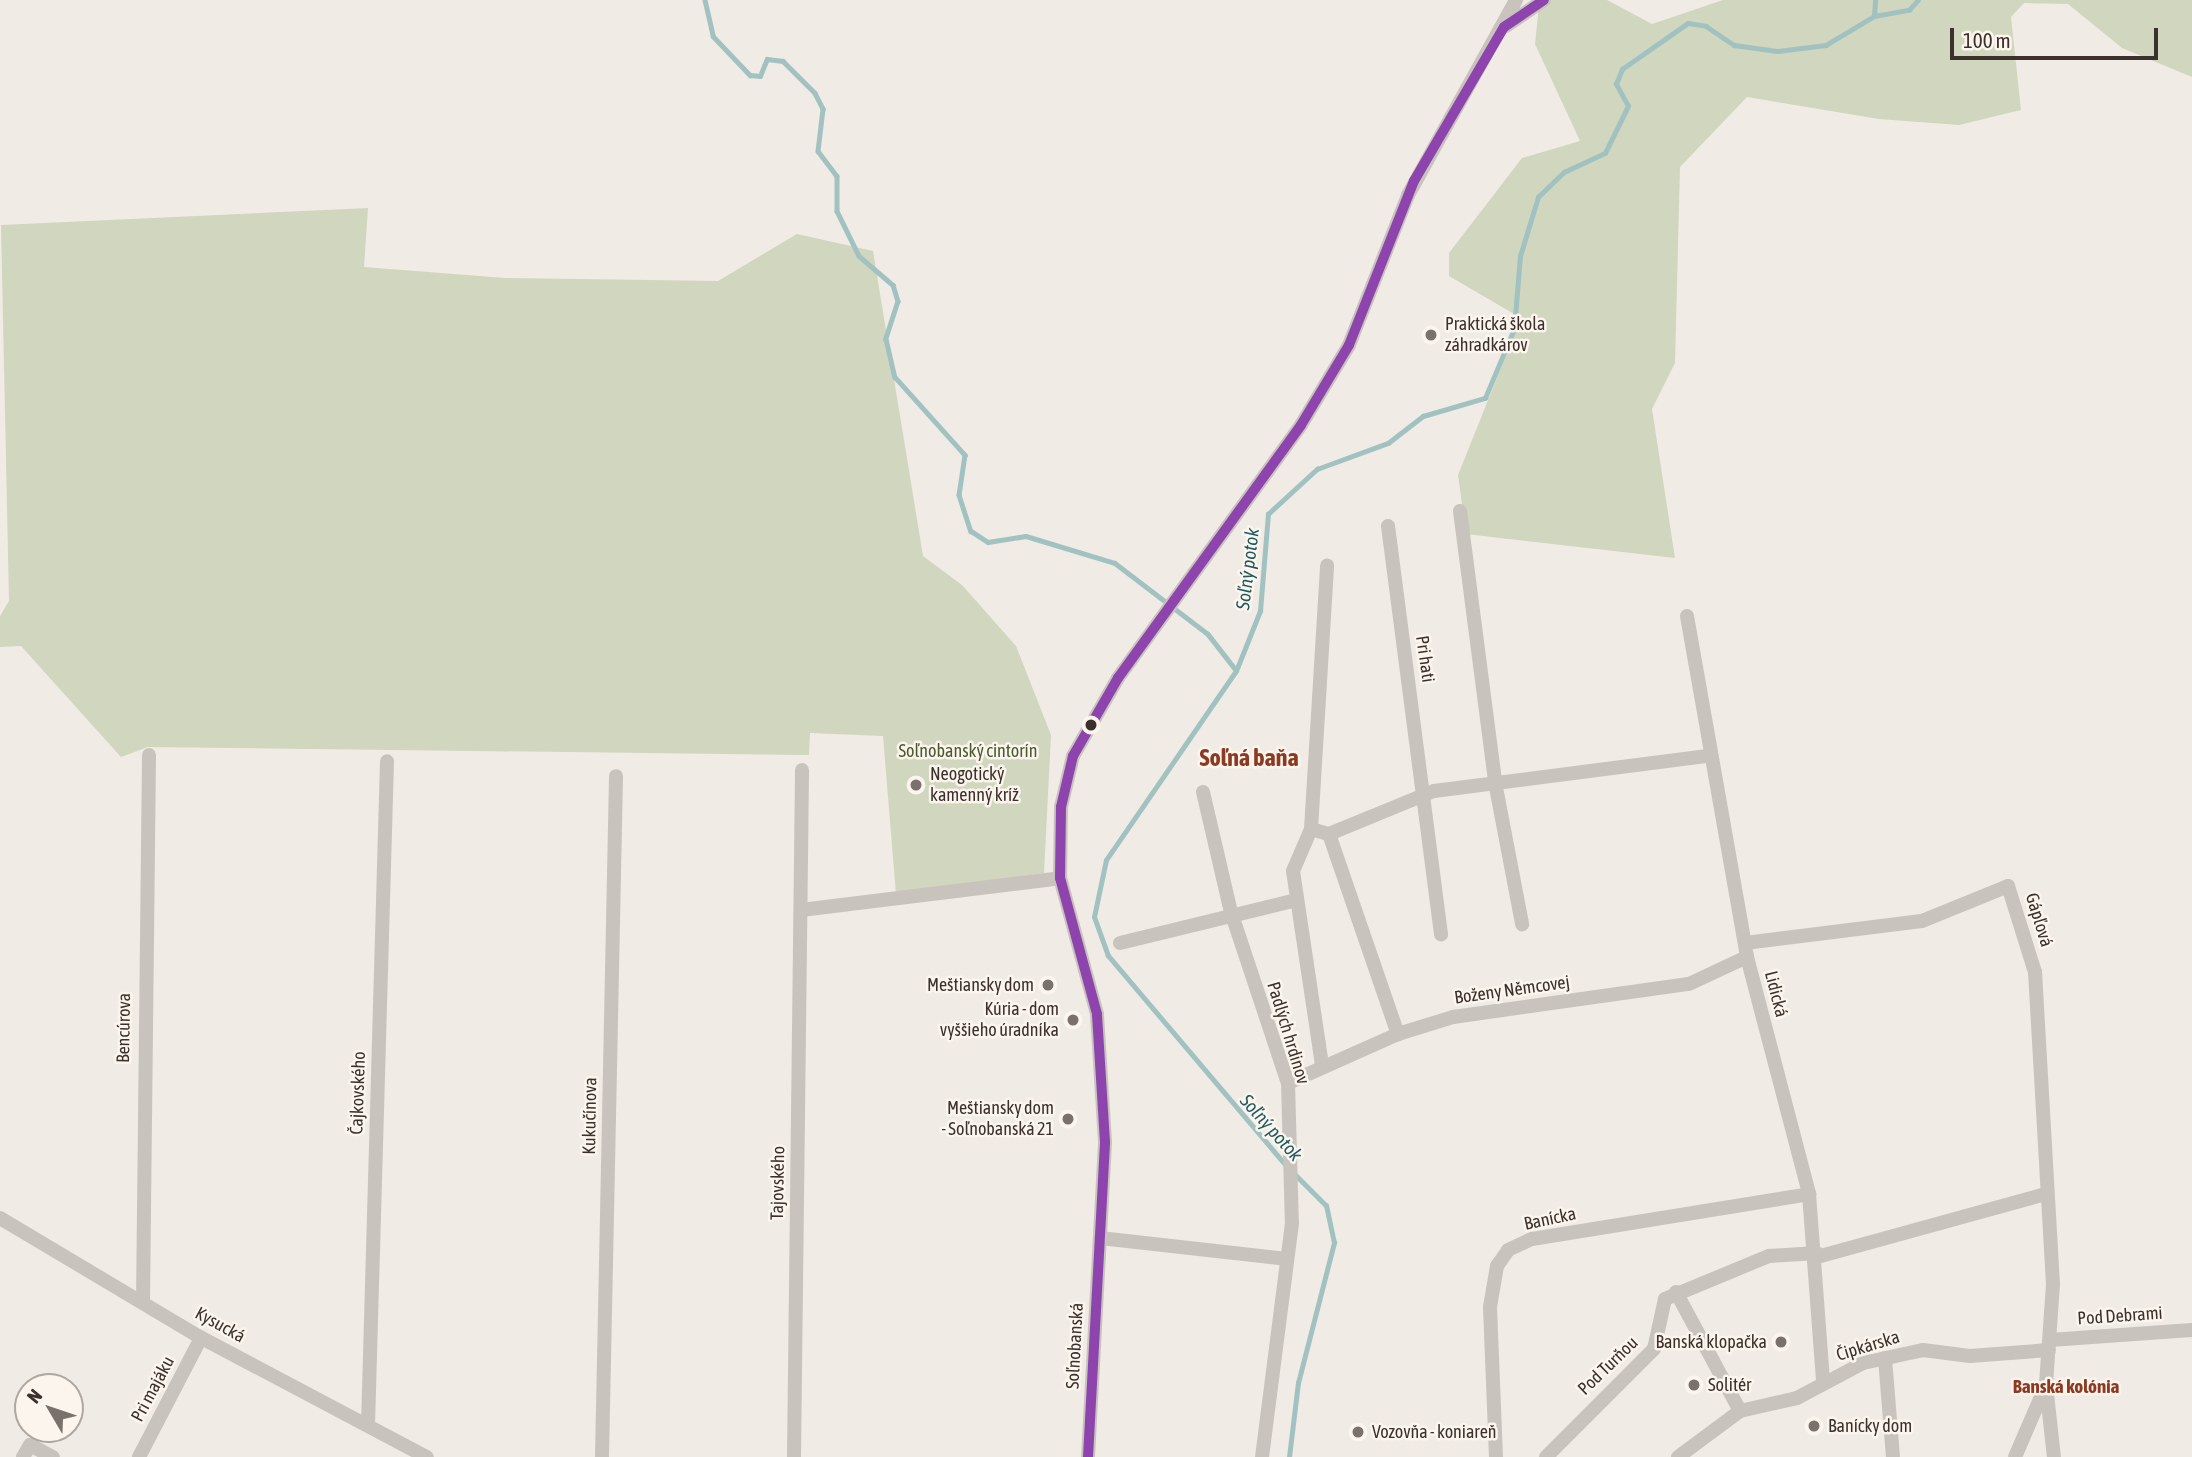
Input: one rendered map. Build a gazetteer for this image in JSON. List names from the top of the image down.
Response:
{
  "streets": {
    "street": [
      "Pri hati",
      "Gápľová",
      "Boženy Němcovej",
      "Lidická",
      "Bencúrova",
      "Padlých hrdinov",
      "Čajkovského",
      "Kukučínova",
      "Tajovského",
      "Banícka",
      "Pod Debrami",
      "Kysucká",
      "Soľnobanská",
      "Čipkárska",
      "Pod Turňou",
      "Pri majáku"
    ]
  },
  "crossings": [
    ["Gápľová", "Boženy Němcovej"],
    ["Gápľová", "Lidická"],
    ["Gápľová", "Pod Debrami"],
    ["Gápľová", "Čipkárska"],
    ["Boženy Němcovej", "Lidická"],
    ["Boženy Němcovej", "Padlých hrdinov"],
    ["Lidická", "Banícka"],
    ["Lidická", "Čipkárska"],
    ["Bencúrova", "Kysucká"],
    ["Čajkovského", "Kysucká"],
    ["Pod Debrami", "Čipkárska"],
    ["Kysucká", "Pri majáku"]
  ],
  "districts": ["Soľná baňa", "Banská kolónia"],
  "water": ["Soľný potok"],
  "parks": ["Soľnobanský cintorín"],
  "places": [
    "Praktická škola záhradkárov",
    "Neogotický kamenný kríž",
    "Meštiansky dom",
    "Kúria - dom vyššieho úradníka",
    "Meštiansky dom - Soľnobanská 21",
    "Banská klopačka",
    "Solitér",
    "Banícky dom",
    "Vozovňa - koniareň"
  ],
  "scale_bar": "100 m",
  "north": "top left"
}
